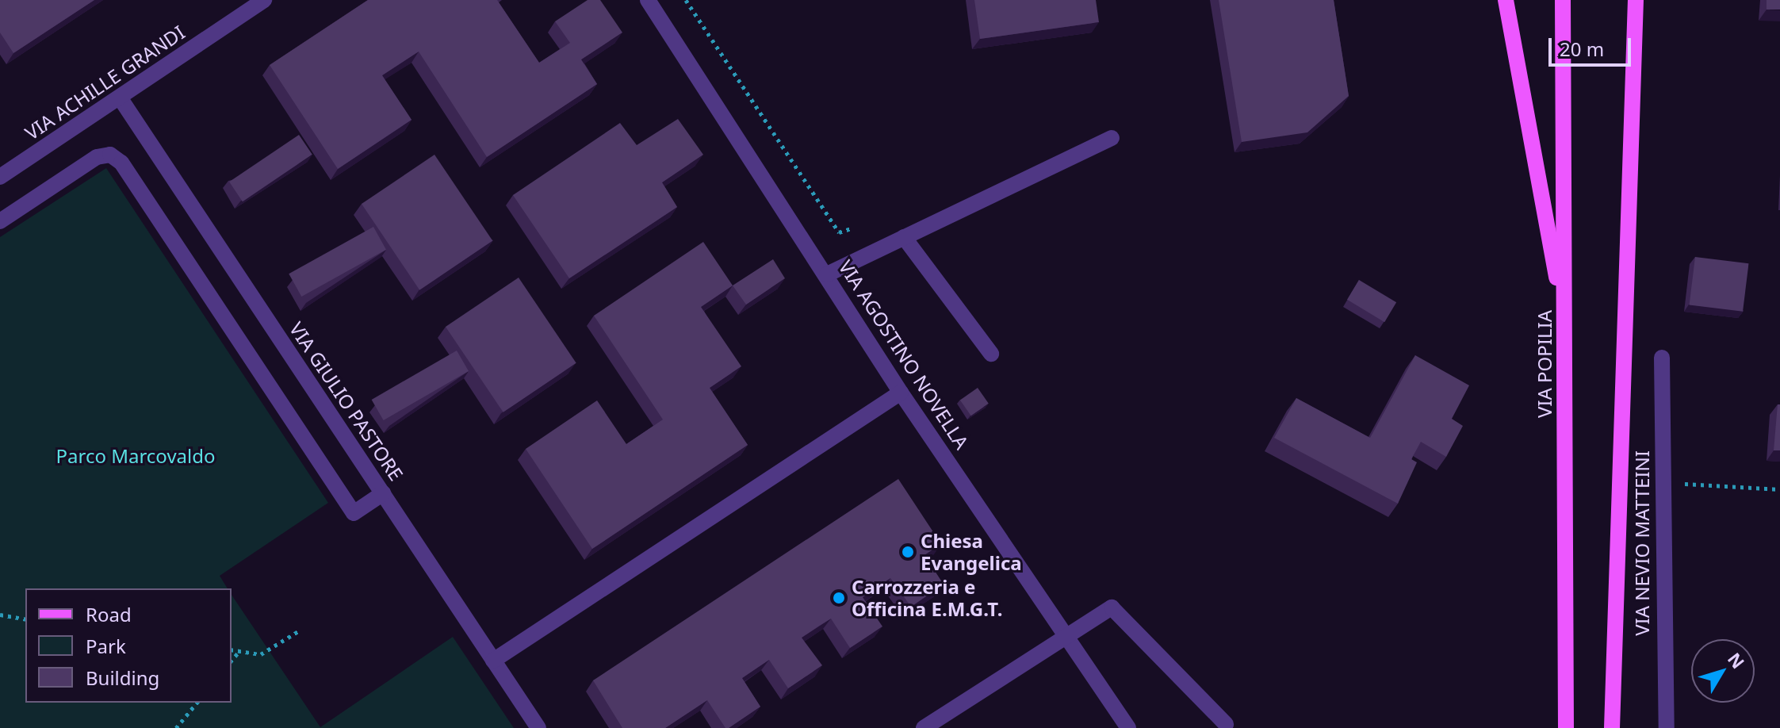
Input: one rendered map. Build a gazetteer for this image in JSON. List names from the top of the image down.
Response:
{
  "streets": {
    "main road": ["VIA POPILIA"],
    "street": [
      "VIA ACHILLE GRANDI",
      "VIA AGOSTINO NOVELLA",
      "VIA GIULIO PASTORE",
      "VIA NEVIO MATTEINI"
    ]
  },
  "crossings": [
    ["VIA ACHILLE GRANDI", "VIA GIULIO PASTORE"]
  ],
  "parks": ["Parco Marcovaldo"],
  "places": ["Chiesa Evangelica", "Carrozzeria e Officina E.M.G.T."],
  "legend": ["Road", "Park", "Building"],
  "scale_bar": "20 m",
  "north": "top right"
}
